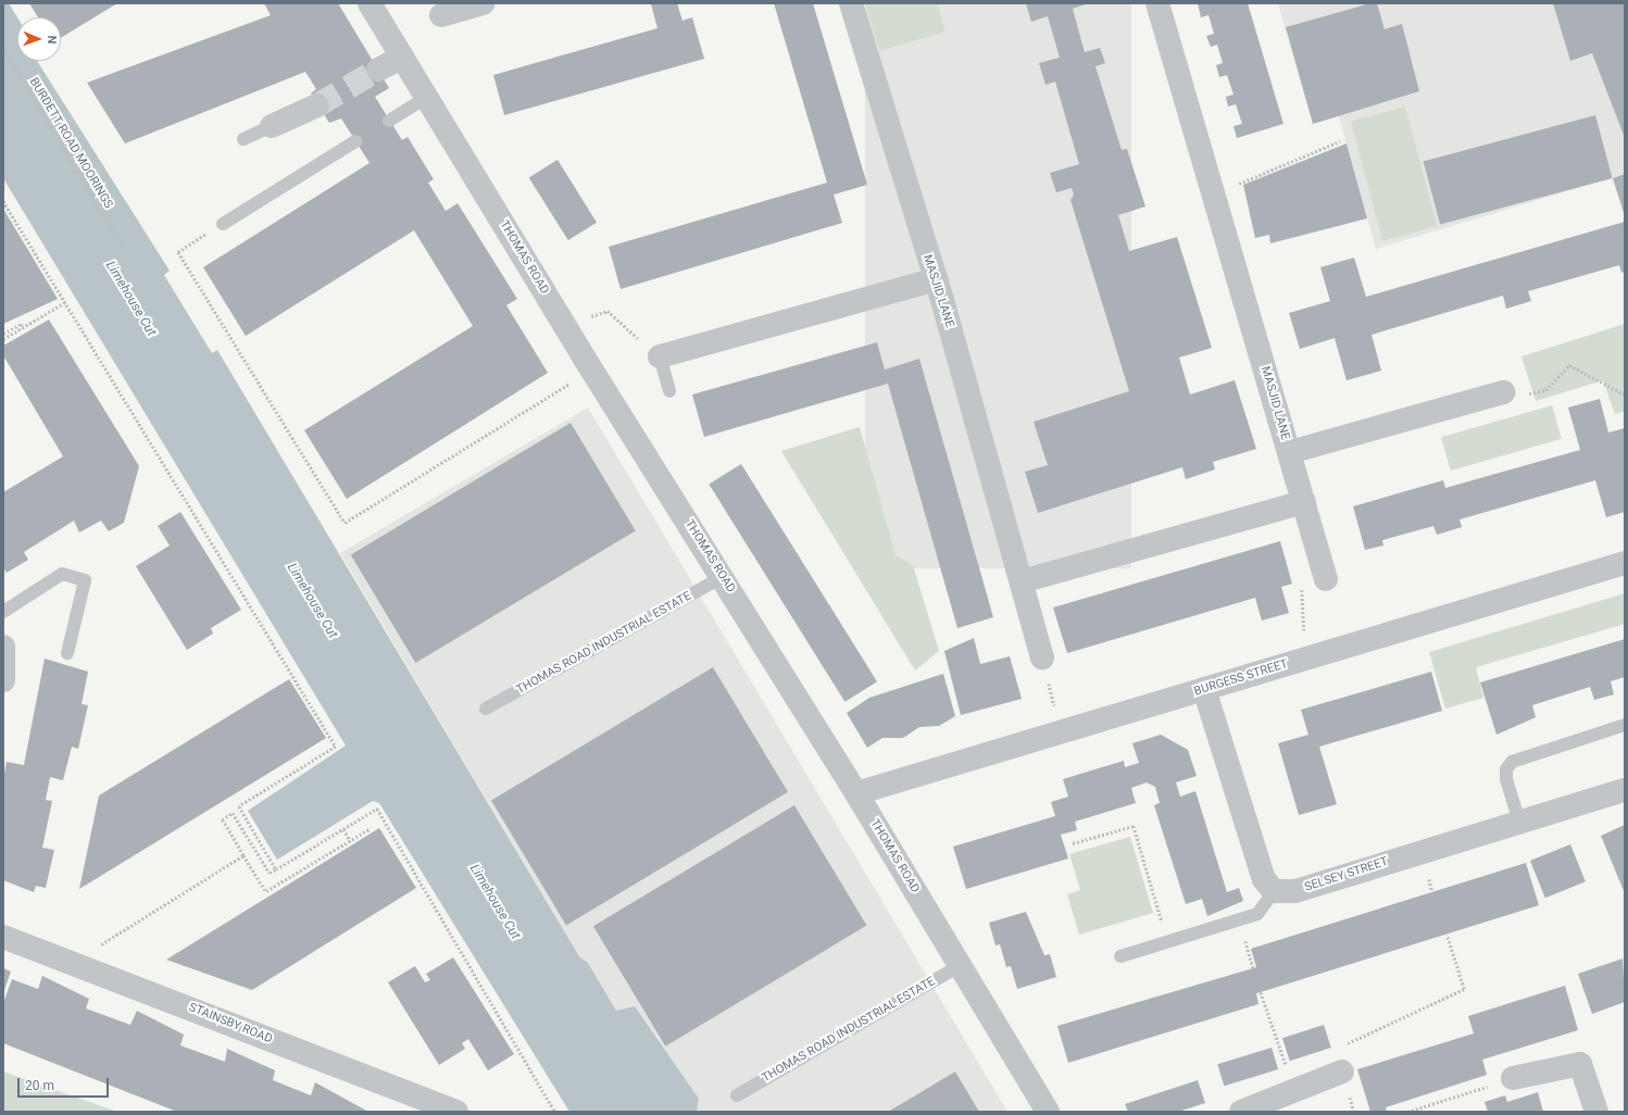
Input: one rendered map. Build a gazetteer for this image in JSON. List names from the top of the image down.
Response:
{
  "streets": {
    "street": [
      "THOMAS ROAD",
      "MASJID LANE",
      "BURGESS STREET",
      "SELSEY STREET",
      "STAINSBY ROAD"
    ],
    "lane": ["THOMAS ROAD INDUSTRIAL ESTATE"],
    "path": ["BURDETT ROAD MOORINGS"]
  },
  "crossings": [
    ["THOMAS ROAD", "THOMAS ROAD INDUSTRIAL ESTATE"],
    ["THOMAS ROAD", "BURGESS STREET"]
  ],
  "water": ["Limehouse Cut"],
  "scale_bar": "20 m",
  "north": "right"
}
